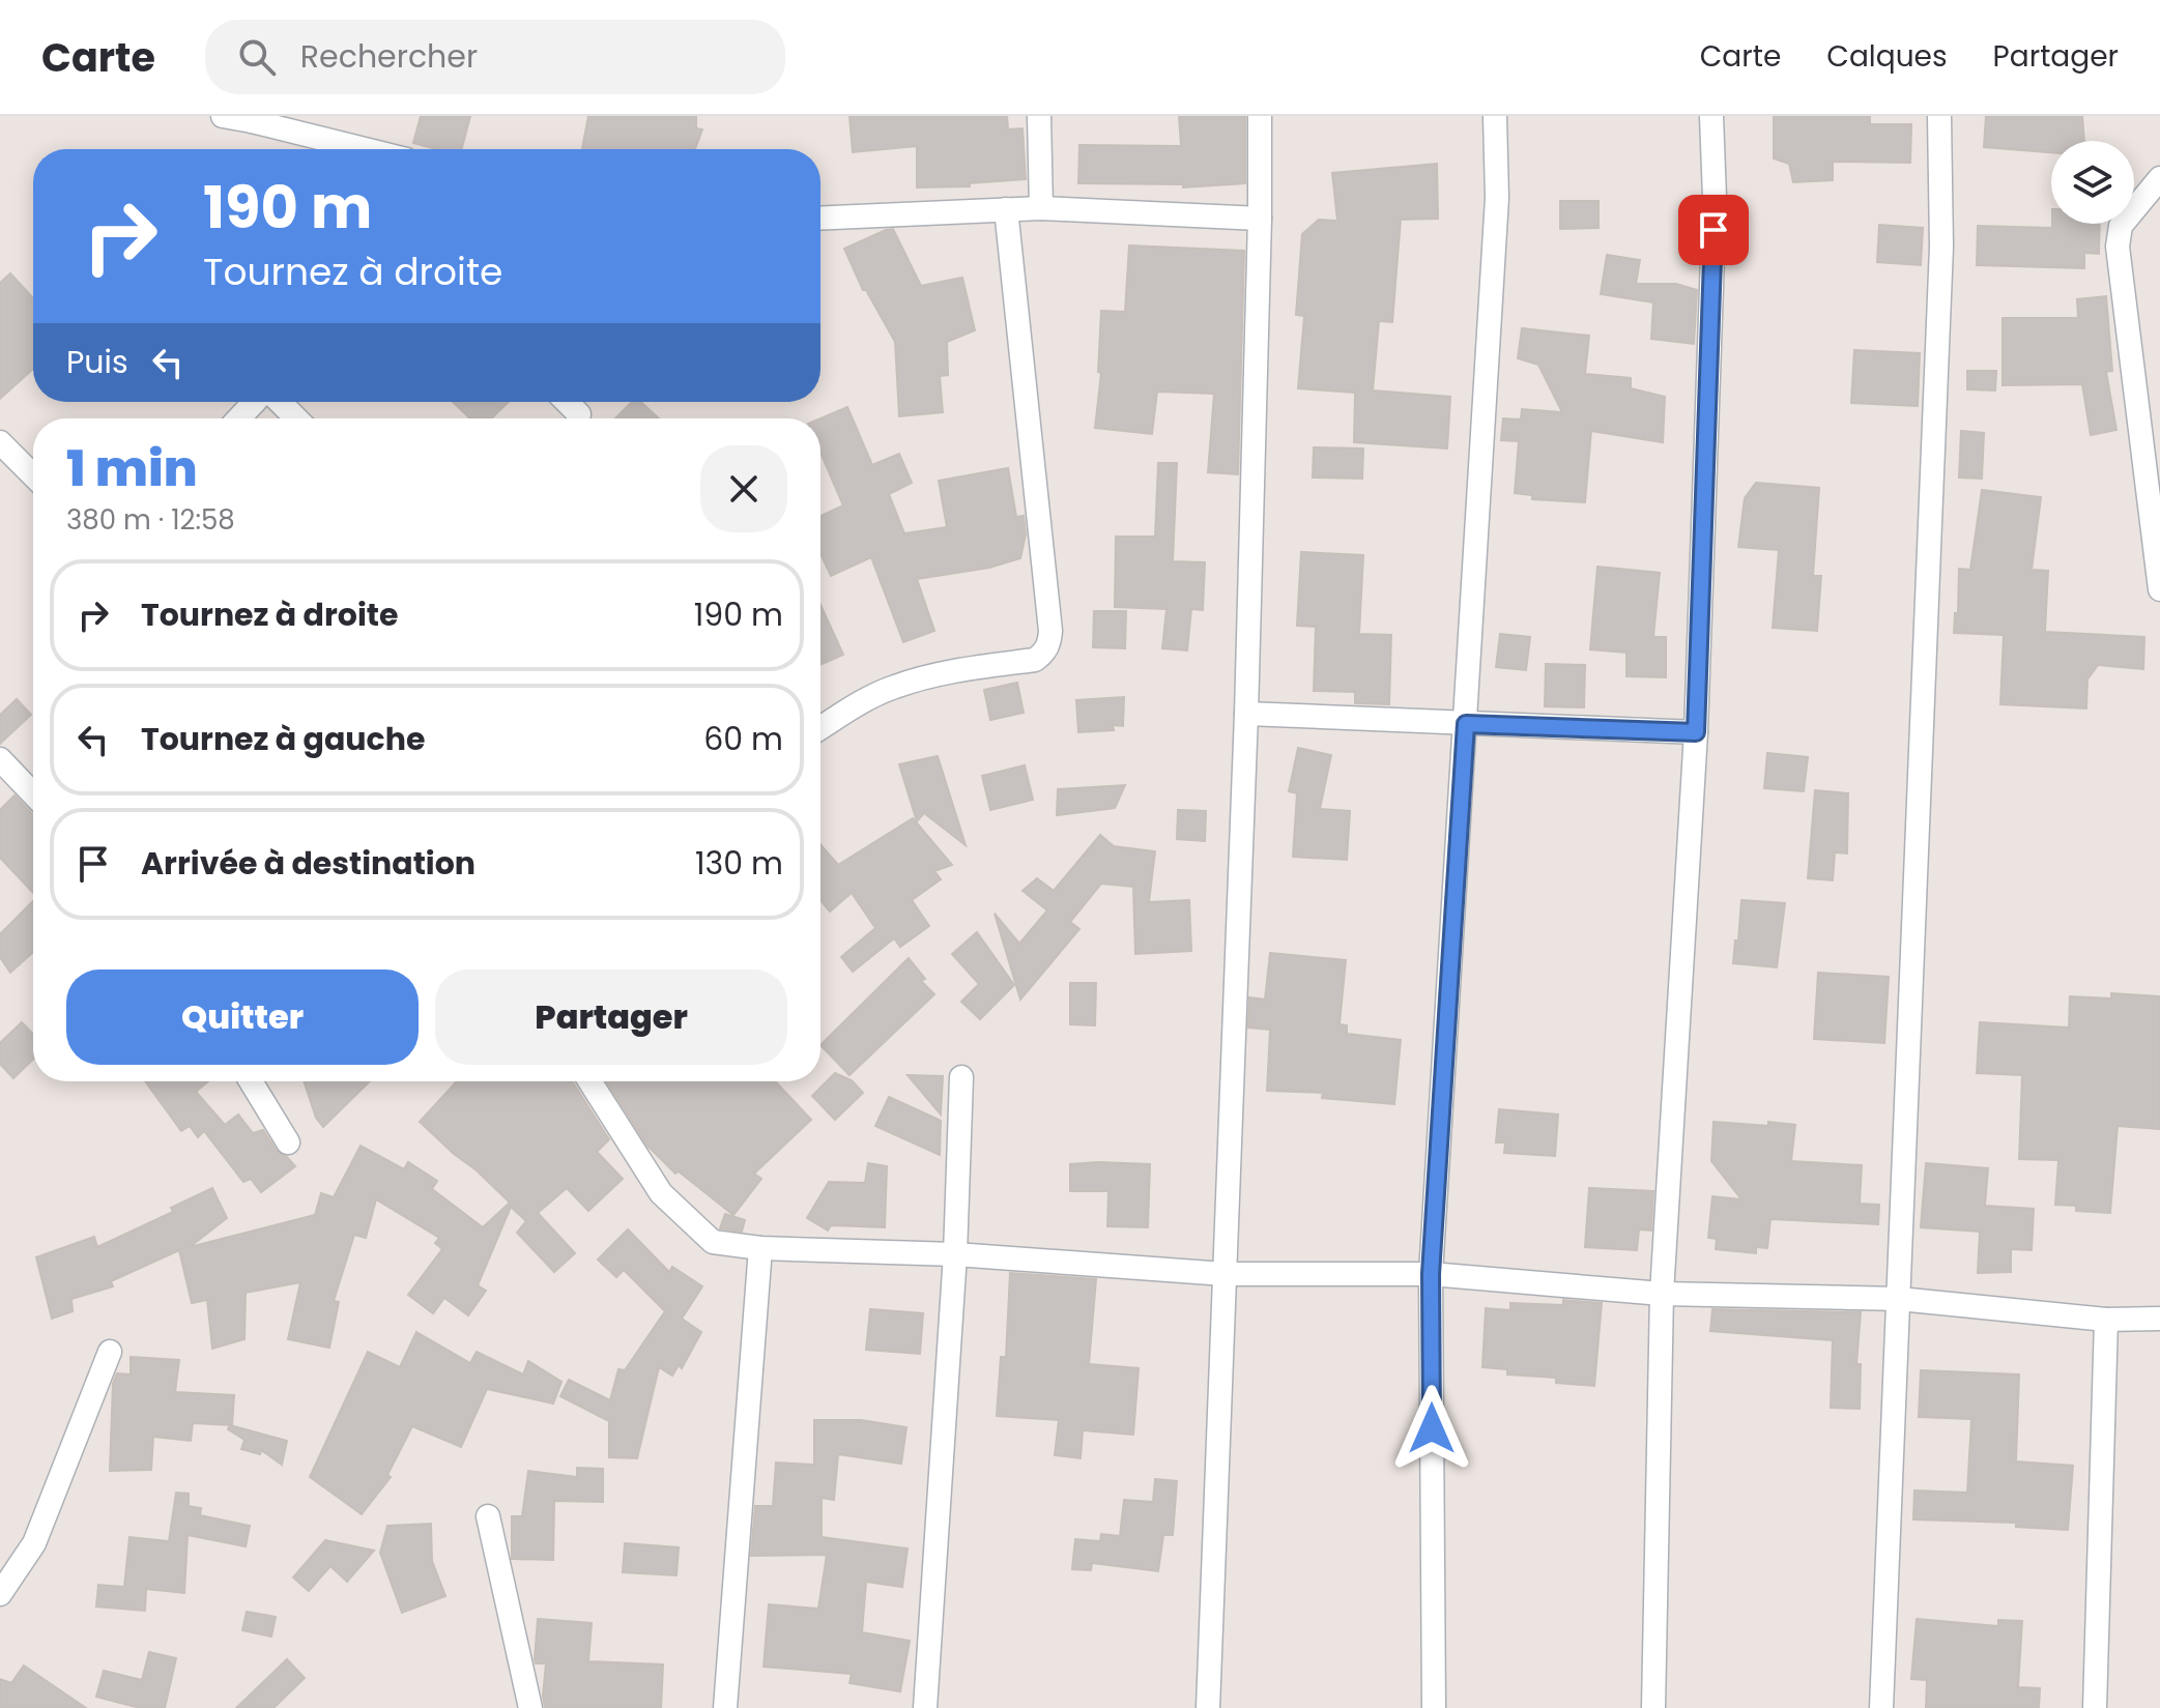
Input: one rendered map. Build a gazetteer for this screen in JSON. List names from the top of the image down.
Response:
{
  "page": {
    "header": "Carte",
    "search": "Rechercher",
    "nav": ["Carte", "Calques", "Partager"],
    "turn": ["190 m", "Tournez à droite"],
    "then": "Puis",
    "heading": ["1 min", "380 m · 12:58"],
    "list": [
      {
        "name": "Tournez à droite",
        "value": "190 m"
      },
      {
        "name": "Tournez à gauche",
        "value": "60 m"
      },
      {
        "name": "Arrivée à destination",
        "value": "130 m"
      }
    ],
    "buttons": ["Quitter", "Partager"]
  }
}
